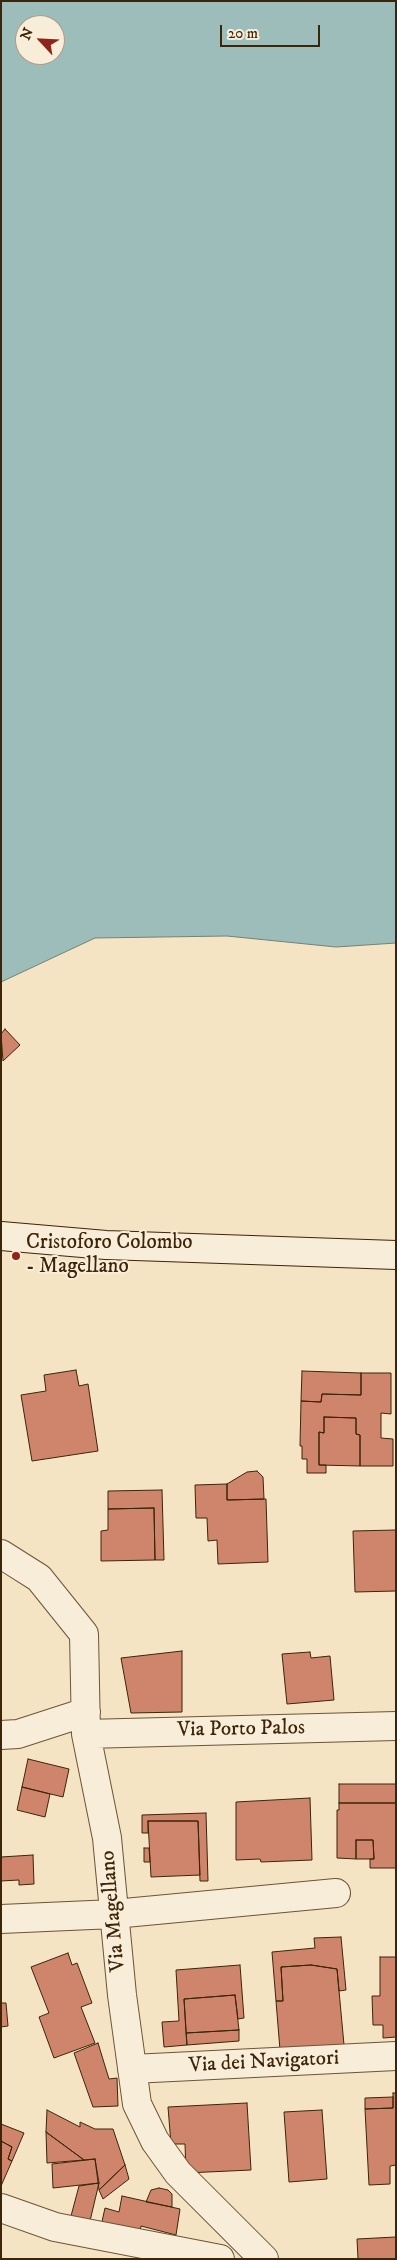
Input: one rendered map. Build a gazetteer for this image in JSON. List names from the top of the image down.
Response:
{
  "streets": {
    "street": ["Via Porto Palos", "Via Magellano", "Via dei Navigatori"]
  },
  "crossings": [
    ["Via Porto Palos", "Via Magellano"],
    ["Via Magellano", "Via dei Navigatori"]
  ],
  "places": ["Cristoforo Colombo - Magellano"],
  "scale_bar": "20 m",
  "north": "top left"
}
